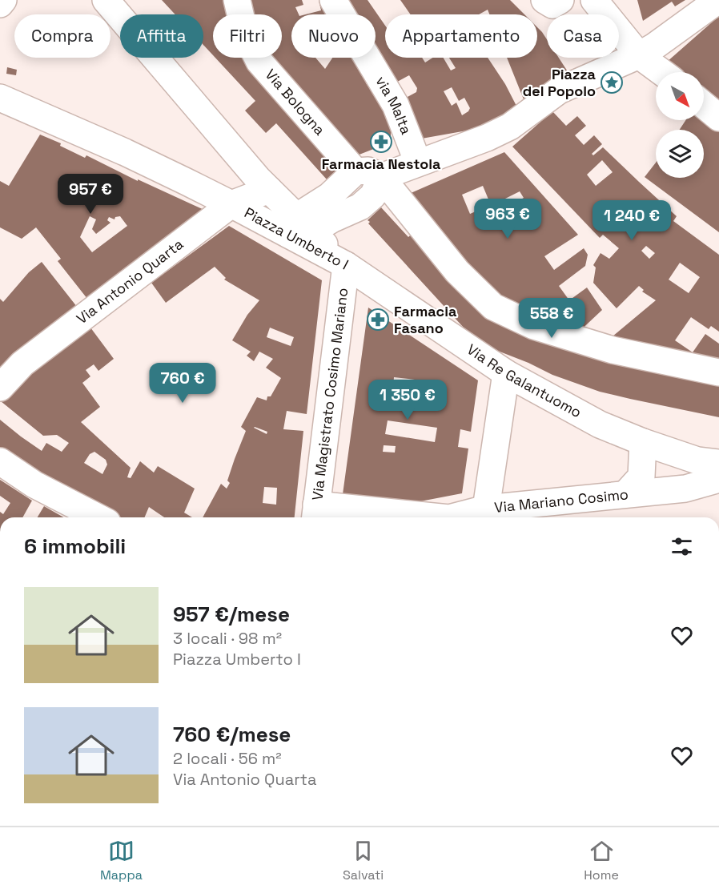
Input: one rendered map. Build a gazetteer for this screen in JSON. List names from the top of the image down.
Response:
{
  "streets": {
    "street": [
      "Via Bologna",
      "via Malta",
      "Piazza Umberto I",
      "Via Antonio Quarta",
      "Via Re Galantuomo",
      "Via Magistrato Cosimo Mariano",
      "Via Mariano Cosimo"
    ]
  },
  "crossings": [
    ["Piazza Umberto I", "Via Antonio Quarta"],
    ["Piazza Umberto I", "Via Re Galantuomo"],
    ["Piazza Umberto I", "Via Magistrato Cosimo Mariano"],
    ["Via Re Galantuomo", "Via Magistrato Cosimo Mariano"],
    ["Via Magistrato Cosimo Mariano", "Via Mariano Cosimo"]
  ],
  "places": {
    "place": ["Piazza del Popolo"],
    "pharmacy": ["Farmacia Nestola", "Farmacia Fasano"]
  },
  "north": "bottom right",
  "page": {
    "chip": [
      "Compra",
      "Affitta",
      "Filtri",
      "Nuovo",
      "Appartamento",
      "Casa"
    ],
    "price": [
      "957 €",
      "963 €",
      "1 240 €",
      "558 €",
      "760 €",
      "1 350 €"
    ],
    "heading": "6 immobili",
    "list": [
      {
        "name": "957 €/mese",
        "note": "3 locali · 98 m² · Piazza Umberto I"
      },
      {
        "name": "760 €/mese",
        "note": "2 locali · 56 m² · Via Antonio Quarta"
      }
    ],
    "tabs": ["Mappa", "Salvati", "Home"]
  }
}
